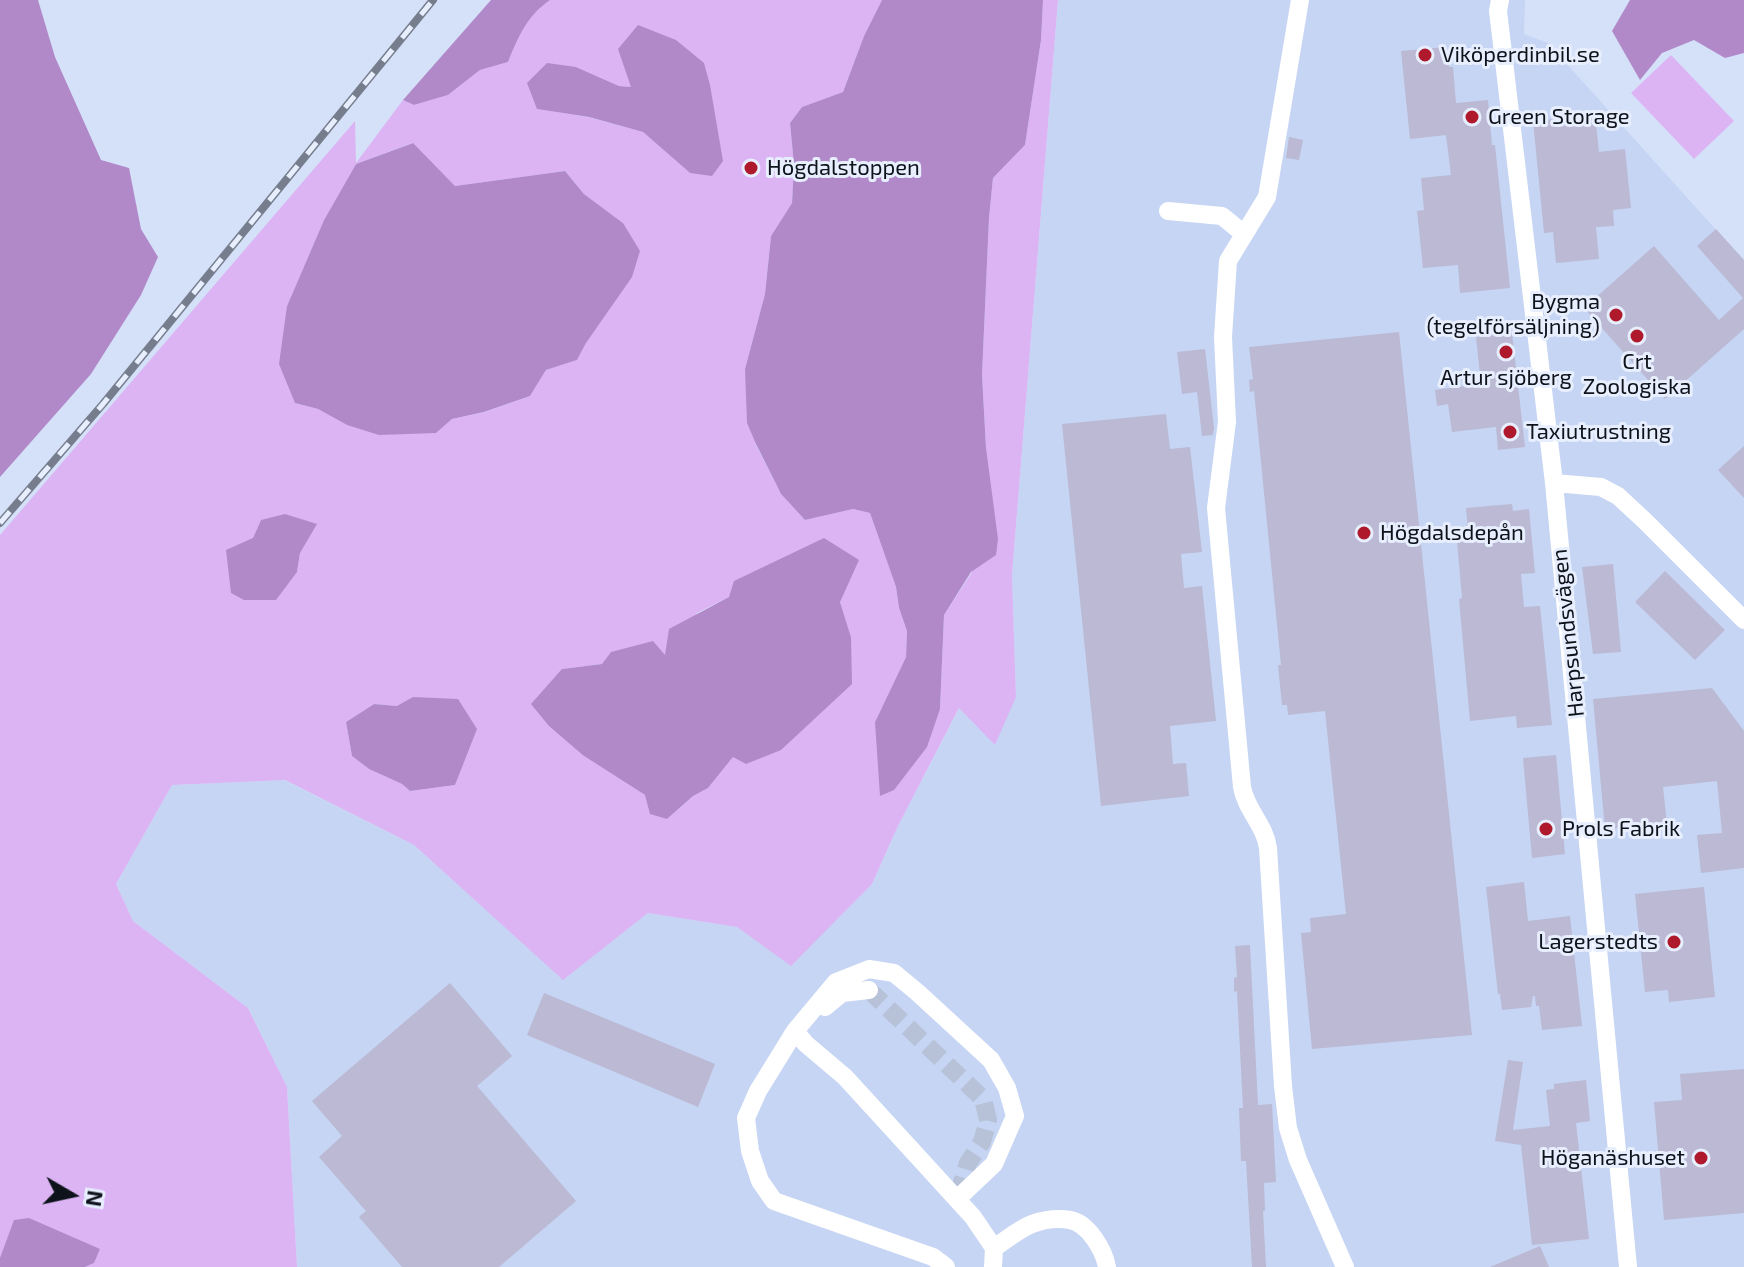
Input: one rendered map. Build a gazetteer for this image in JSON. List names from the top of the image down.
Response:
{
  "streets": {
    "street": ["Harpsundsvägen"]
  },
  "places": [
    "Viköperdinbil.se",
    "Green Storage",
    "Högdalstoppen",
    "Bygma (tegelförsäljning)",
    "Crt Zoologiska",
    "Artur sjöberg",
    "Taxiutrustning",
    "Högdalsdepån",
    "Prols Fabrik",
    "Lagerstedts",
    "Höganäshuset"
  ],
  "north": "right"
}
